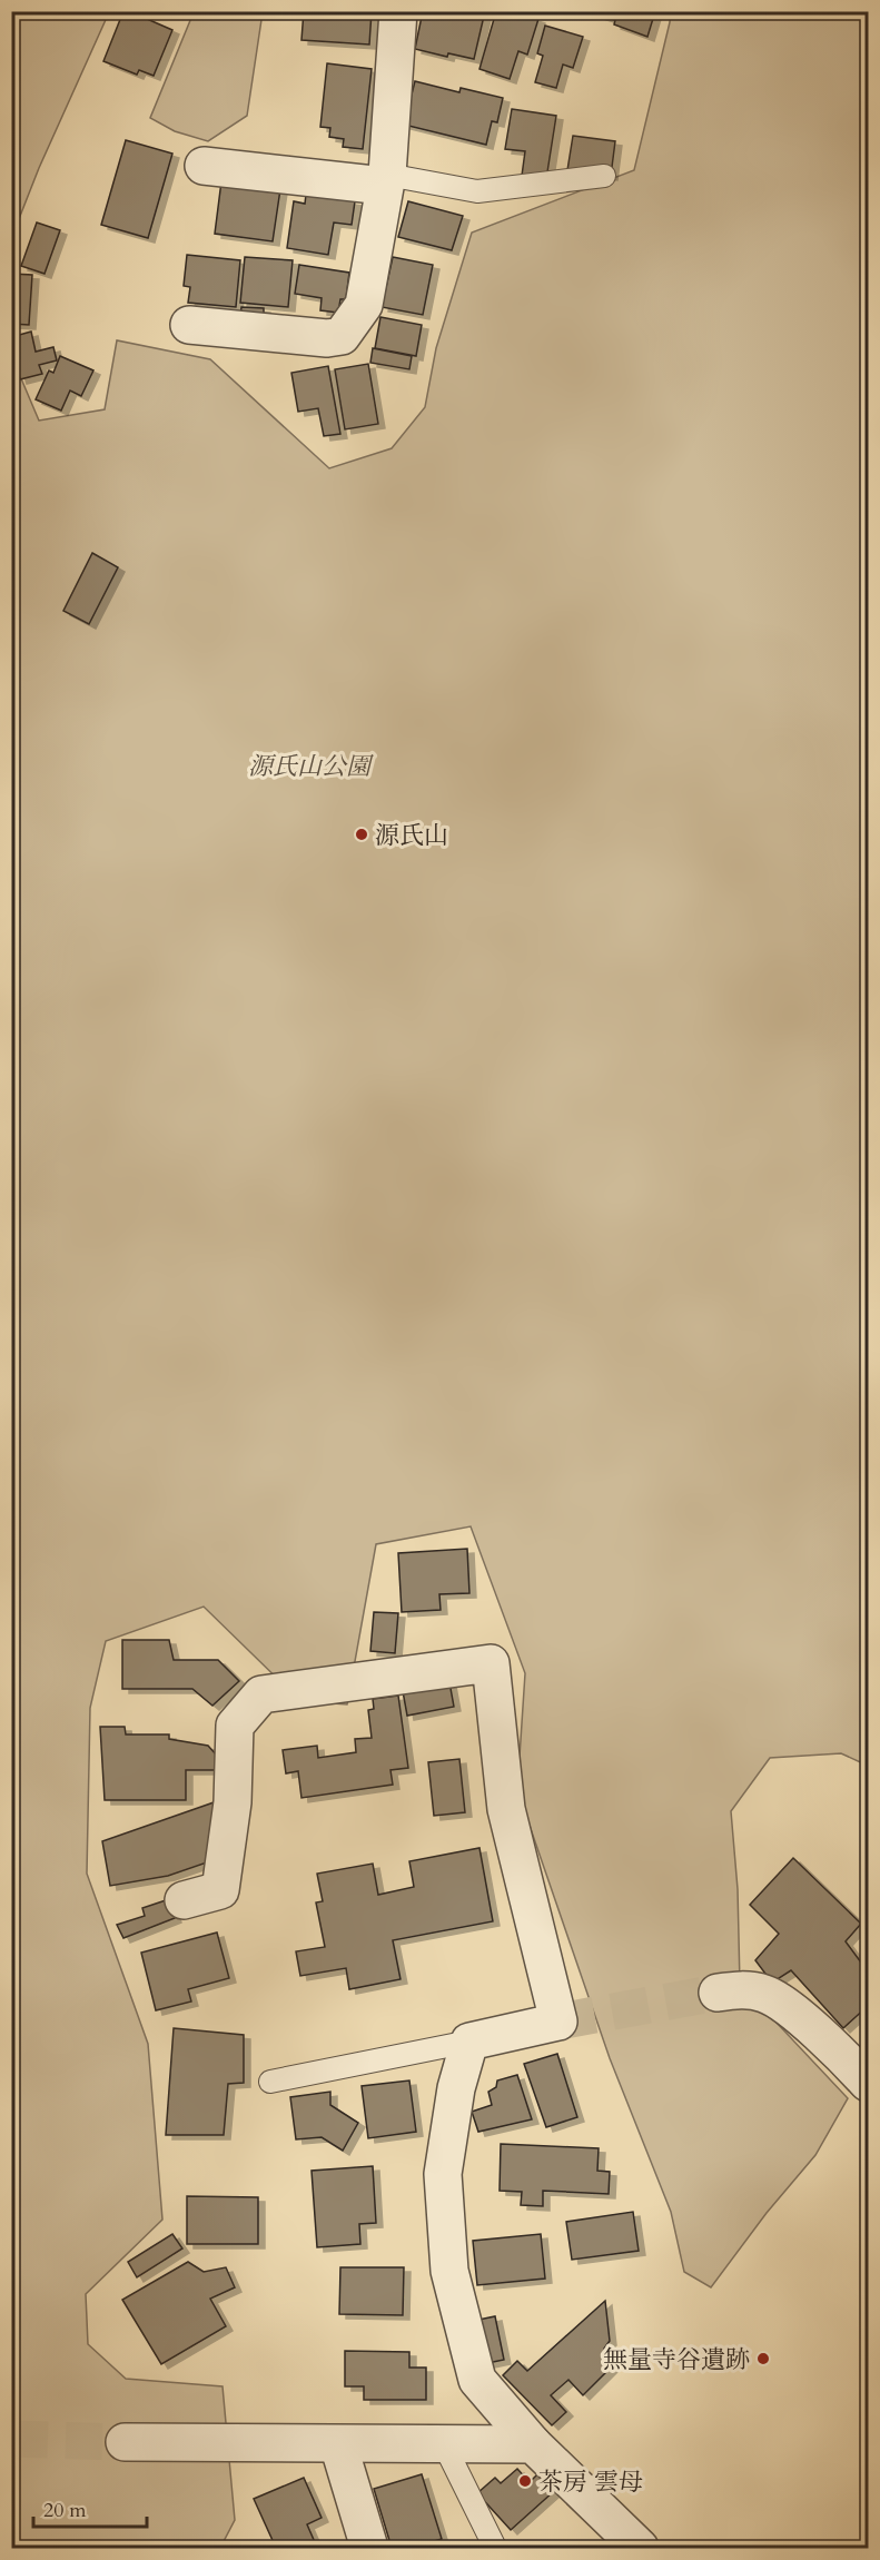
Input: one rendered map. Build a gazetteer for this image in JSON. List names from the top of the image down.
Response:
{
  "parks": ["源氏山公園"],
  "places": ["源氏山", "無量寺谷遺跡", "茶房 雲母"],
  "scale_bar": "20 m"
}
